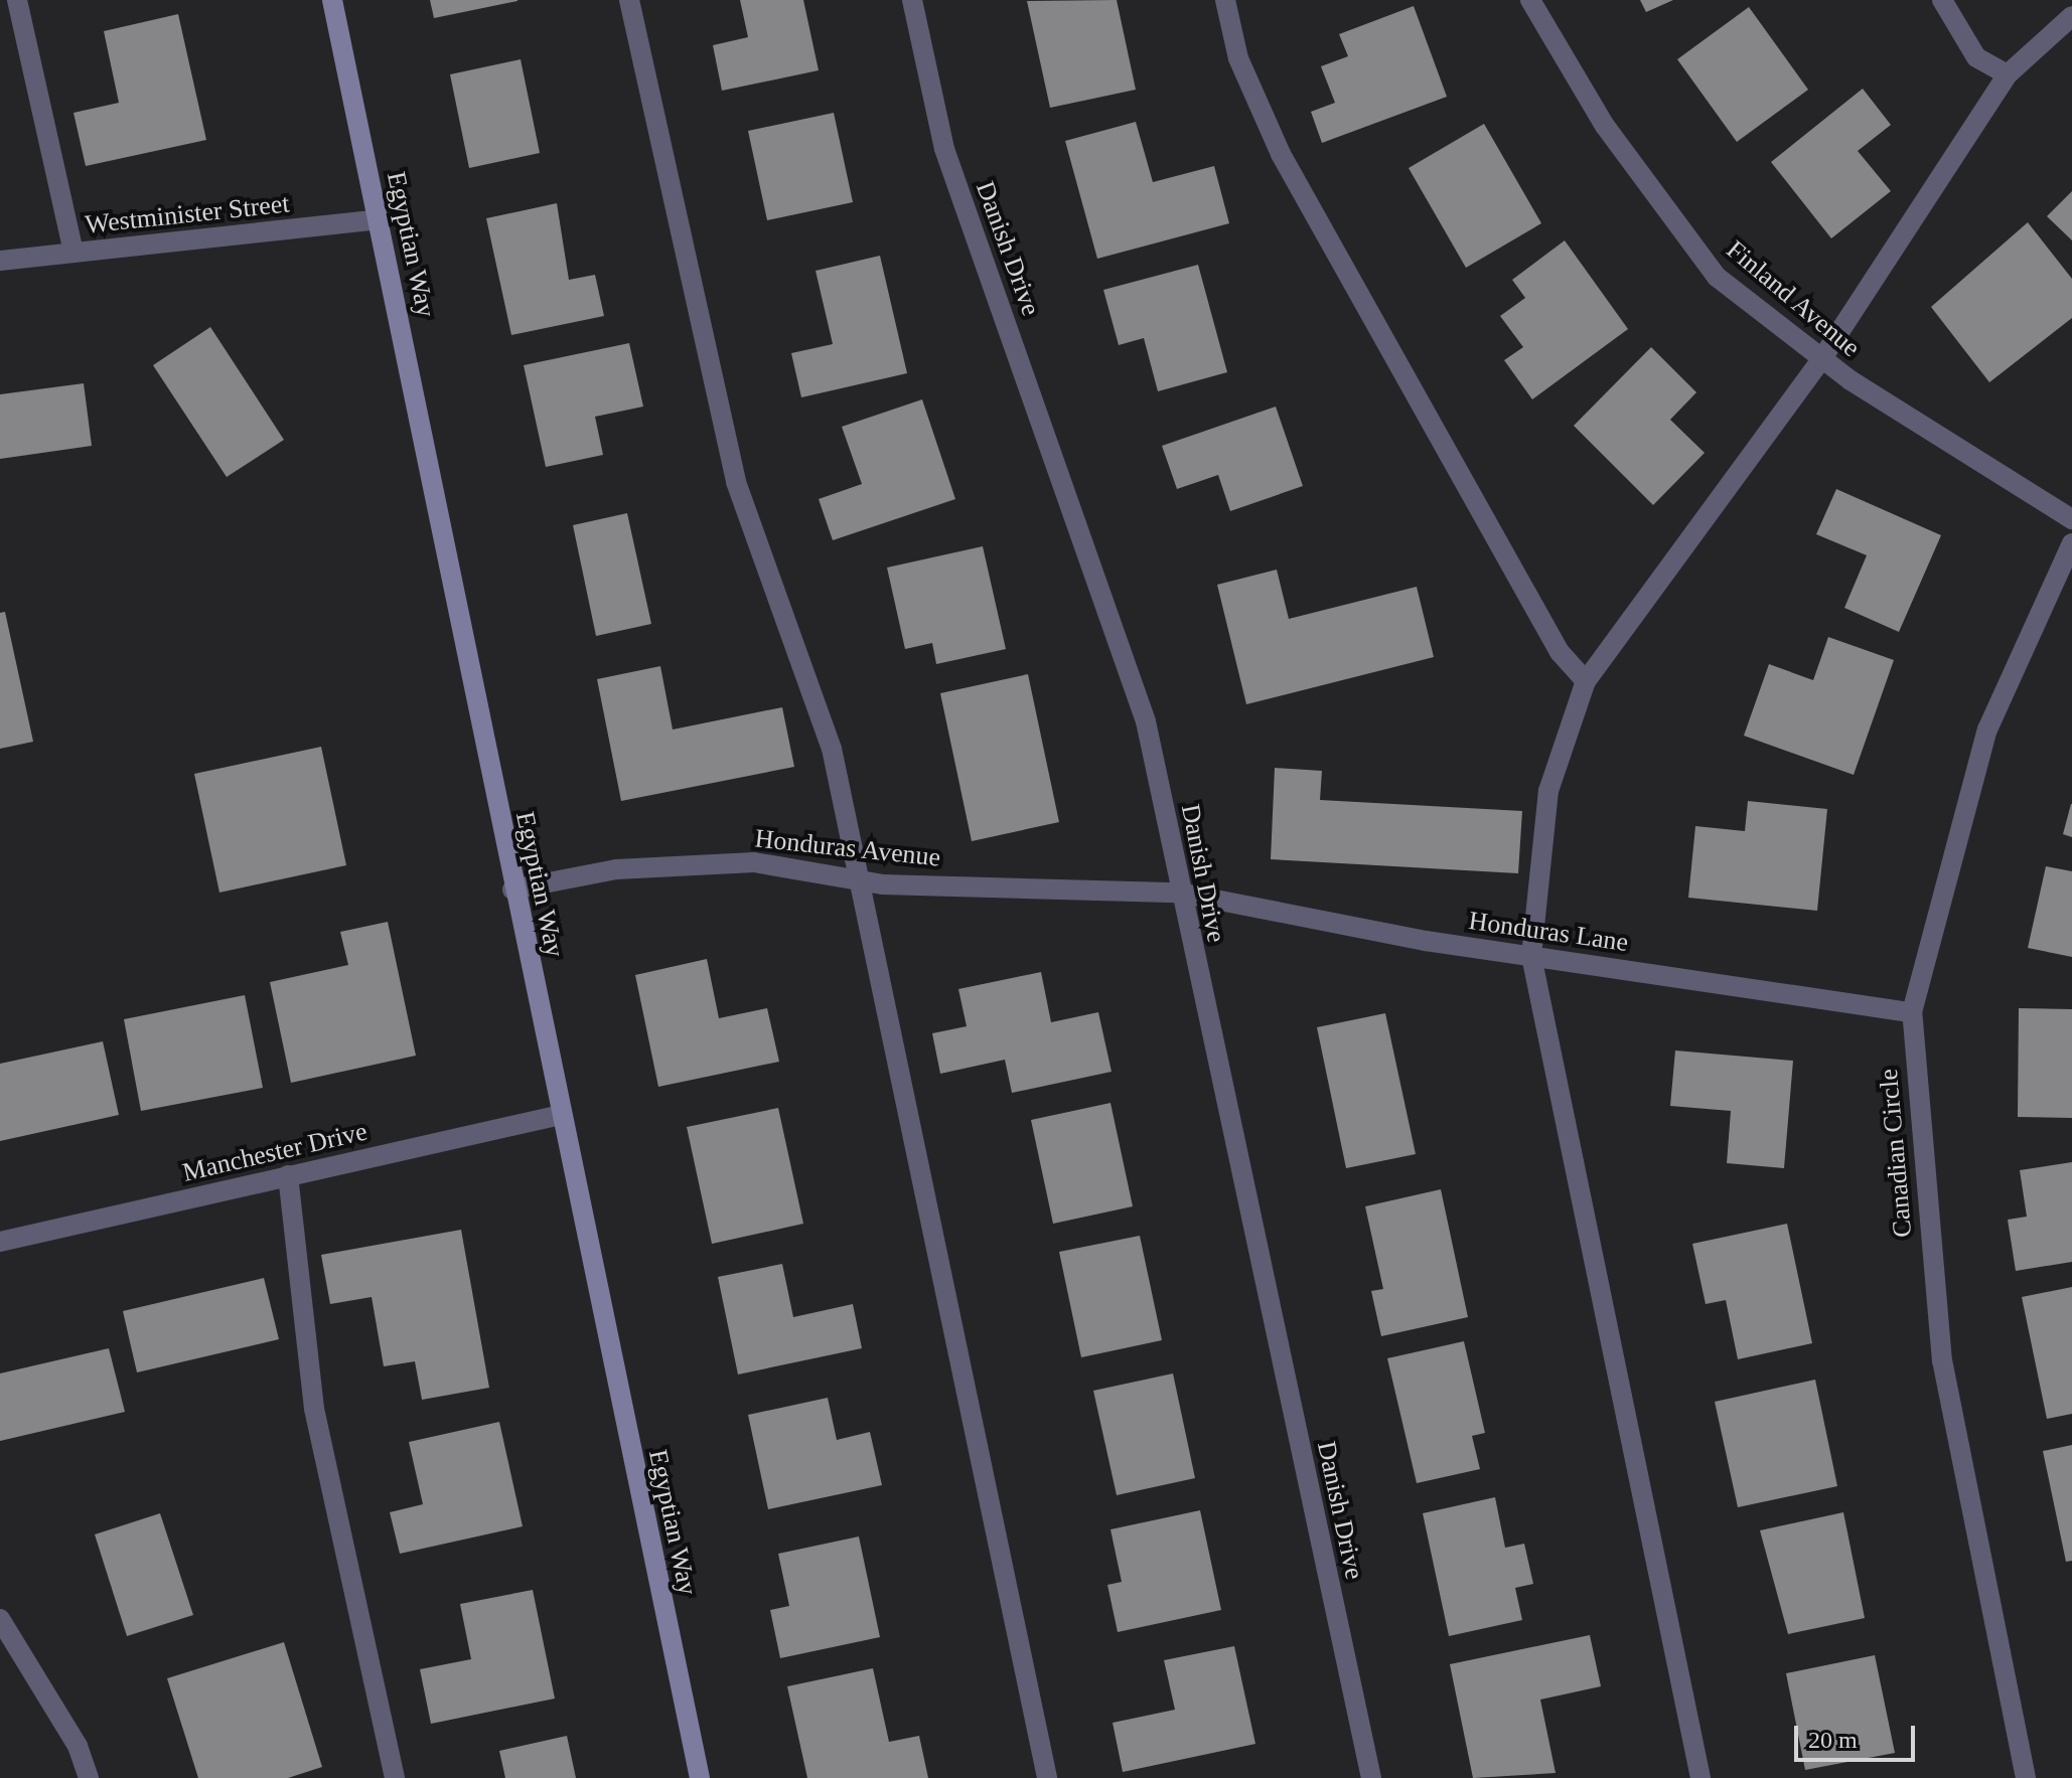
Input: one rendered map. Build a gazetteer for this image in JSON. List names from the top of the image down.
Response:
{
  "streets": {
    "street": [
      "Westminister Street",
      "Egyptian Way",
      "Danish Drive",
      "Finland Avenue",
      "Honduras Avenue",
      "Honduras Lane",
      "Manchester Drive",
      "Canadian Circle"
    ]
  },
  "crossings": [
    ["Westminister Street", "Egyptian Way"],
    ["Egyptian Way", "Honduras Avenue"],
    ["Egyptian Way", "Manchester Drive"],
    ["Danish Drive", "Honduras Avenue"],
    ["Danish Drive", "Honduras Lane"],
    ["Honduras Avenue", "Honduras Lane"],
    ["Honduras Lane", "Canadian Circle"]
  ],
  "scale_bar": "20 m"
}
